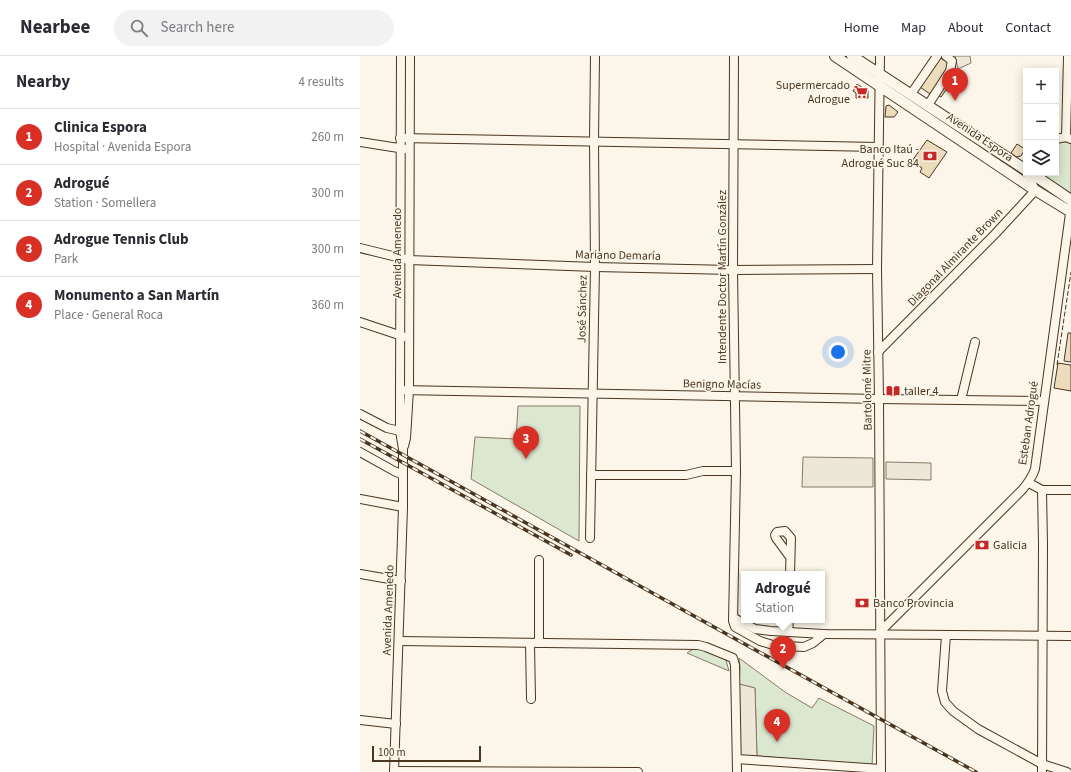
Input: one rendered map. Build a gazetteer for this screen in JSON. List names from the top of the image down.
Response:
{
  "streets": {
    "main road": ["Avenida Espora"],
    "street": [
      "Avenida Amenedo",
      "Mariano Demaría",
      "Diagonal Almirante Brown",
      "Intendente Doctor Martín González",
      "José Sánchez",
      "Benigno Macías",
      "Bartolomé Mitre",
      "Esteban Adrogué"
    ]
  },
  "crossings": [
    ["Avenida Espora", "Diagonal Almirante Brown"],
    ["Avenida Espora", "Bartolomé Mitre"],
    ["Avenida Espora", "Esteban Adrogué"],
    ["Avenida Amenedo", "Mariano Demaría"],
    ["Avenida Amenedo", "Benigno Macías"],
    ["Mariano Demaría", "Intendente Doctor Martín González"],
    ["Mariano Demaría", "José Sánchez"],
    ["Mariano Demaría", "Bartolomé Mitre"],
    ["Diagonal Almirante Brown", "Bartolomé Mitre"],
    ["Intendente Doctor Martín González", "Benigno Macías"],
    ["José Sánchez", "Benigno Macías"],
    ["Benigno Macías", "Bartolomé Mitre"],
    ["Benigno Macías", "Esteban Adrogué"],
    ["Bartolomé Mitre", "Esteban Adrogué"]
  ],
  "places": {
    "supermarket": ["Supermercado Adrogue"],
    "bank": ["Banco Itaú - Adrogué Suc 84", "Galicia", "Banco Provincia"],
    "library": ["taller 4"]
  },
  "scale_bar": "100 m",
  "page": {
    "header": "Nearbee",
    "search": "Search here",
    "nav": [
      "Home",
      "Map",
      "About",
      "Contact"
    ],
    "heading": ["Nearby", "4 results"],
    "map_buttons": ["+", "−"],
    "pins": [
      "1",
      "3",
      "2",
      "4"
    ],
    "list": [
      {
        "mark": "1",
        "name": "Clinica Espora",
        "note": "Hospital · Avenida Espora",
        "value": "260 m"
      },
      {
        "mark": "2",
        "name": "Adrogué",
        "note": "Station · Somellera",
        "value": "300 m"
      },
      {
        "mark": "3",
        "name": "Adrogue Tennis Club",
        "note": "Park",
        "value": "300 m"
      },
      {
        "mark": "4",
        "name": "Monumento a San Martín",
        "note": "Place · General Roca",
        "value": "360 m"
      }
    ],
    "popup": ["Adrogué", "Station"],
    "scale": "100 m"
  }
}
